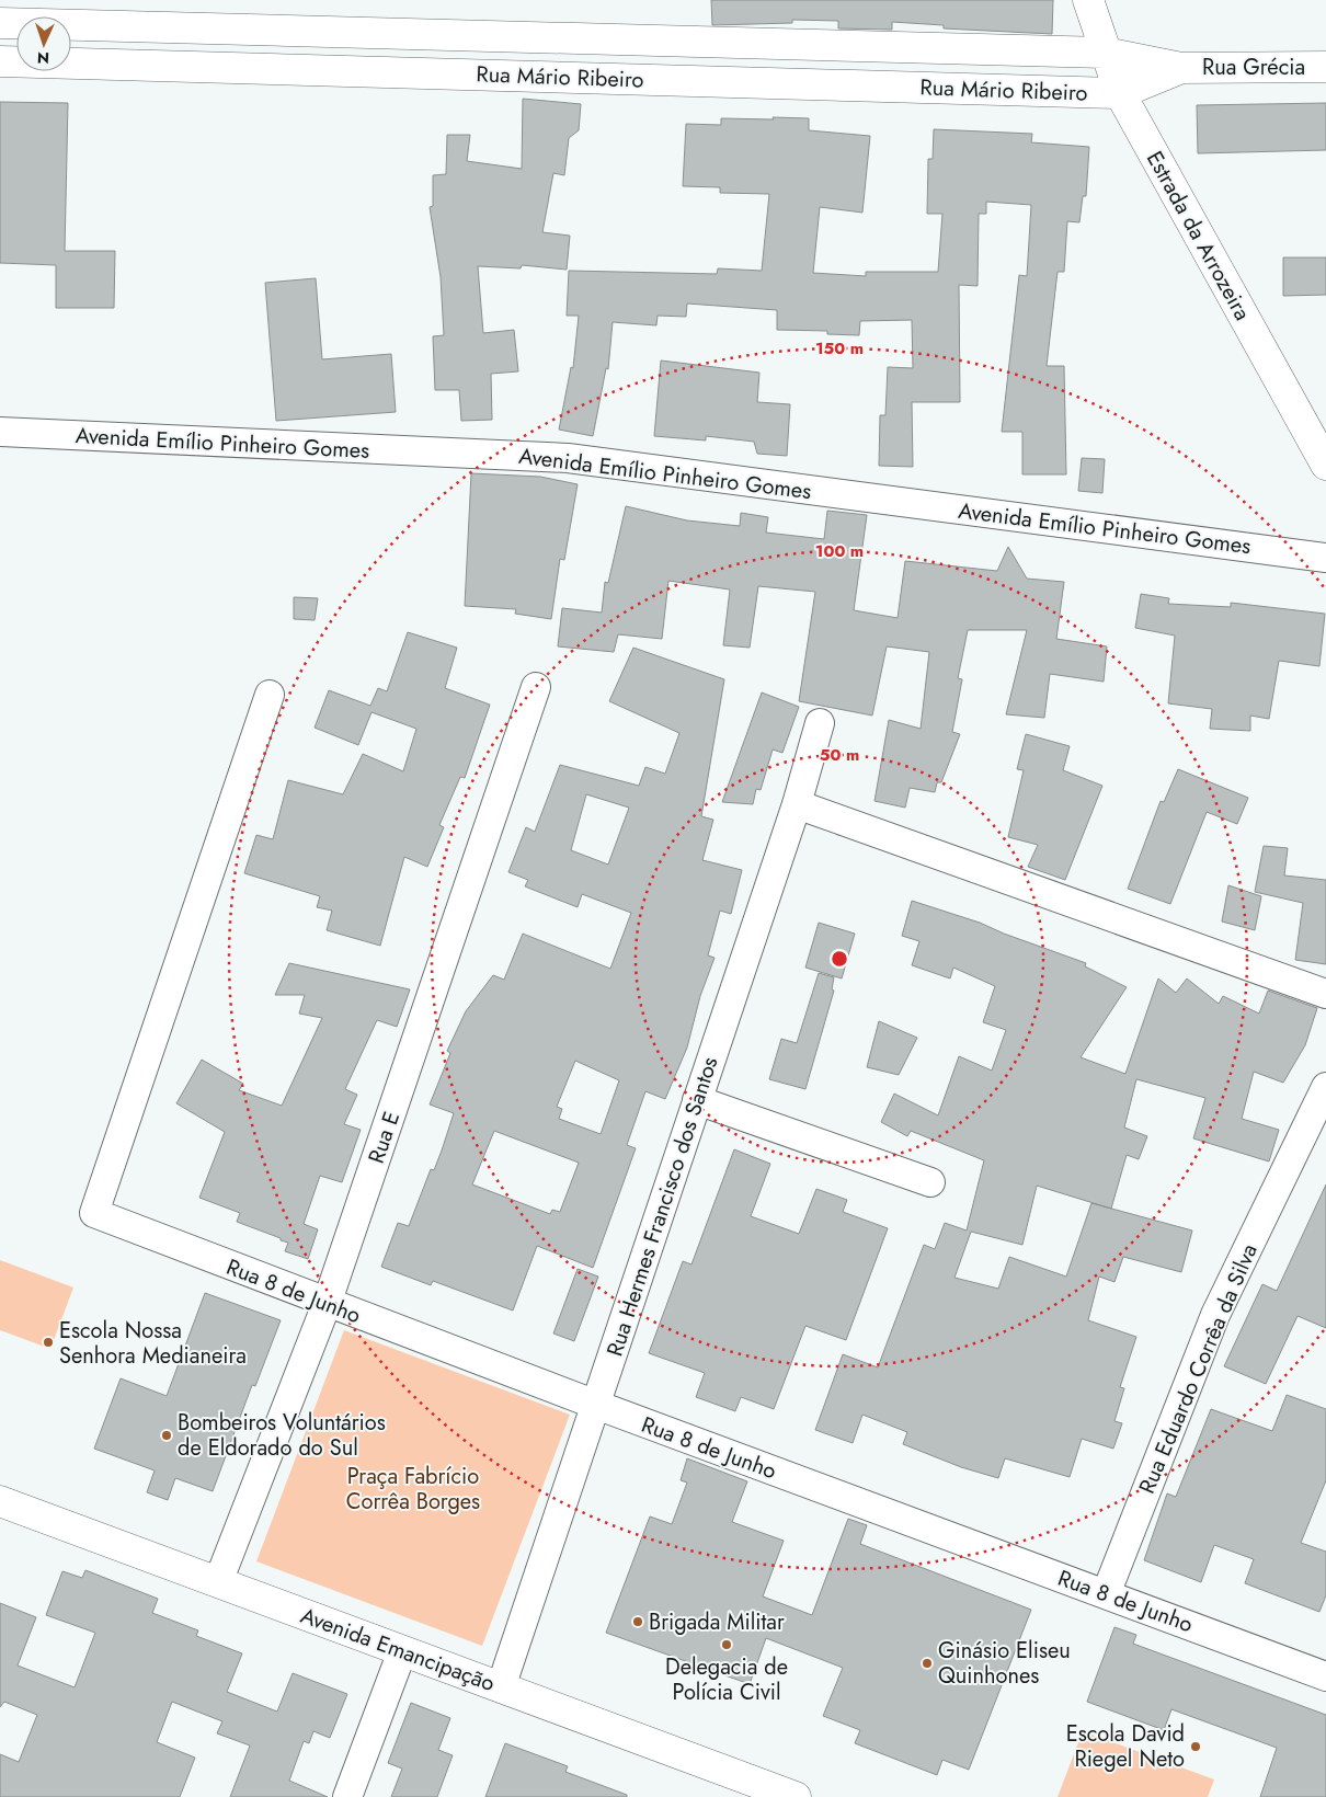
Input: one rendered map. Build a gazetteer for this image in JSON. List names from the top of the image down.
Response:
{
  "streets": {
    "main road": [
      "Rua Grécia",
      "Rua Mário Ribeiro",
      "Estrada da Arrozeira",
      "Avenida Emancipação"
    ],
    "street": [
      "Avenida Emílio Pinheiro Gomes",
      "Rua E",
      "Rua Hermes Francisco dos Santos",
      "Rua 8 de Junho",
      "Rua Eduardo Corrêa da Silva"
    ]
  },
  "crossings": [
    ["Rua Grécia", "Rua Mário Ribeiro"],
    ["Rua Grécia", "Estrada da Arrozeira"],
    ["Rua Mário Ribeiro", "Estrada da Arrozeira"],
    ["Rua E", "Rua 8 de Junho"],
    ["Rua E", "Avenida Emancipação"],
    ["Rua Hermes Francisco dos Santos", "Rua 8 de Junho"],
    ["Rua Hermes Francisco dos Santos", "Avenida Emancipação"],
    ["Rua 8 de Junho", "Rua Eduardo Corrêa da Silva"]
  ],
  "parks": ["Praça Fabrício Corrêa Borges"],
  "places": [
    "Escola Nossa Senhora Medianeira",
    "Bombeiros Voluntários de Eldorado do Sul",
    "Brigada Militar",
    "Delegacia de Polícia Civil",
    "Ginásio Eliseu Quinhones",
    "Escola David Riegel Neto"
  ],
  "north": "bottom",
  "rings": ["150 m", "100 m", "50 m"]
}
